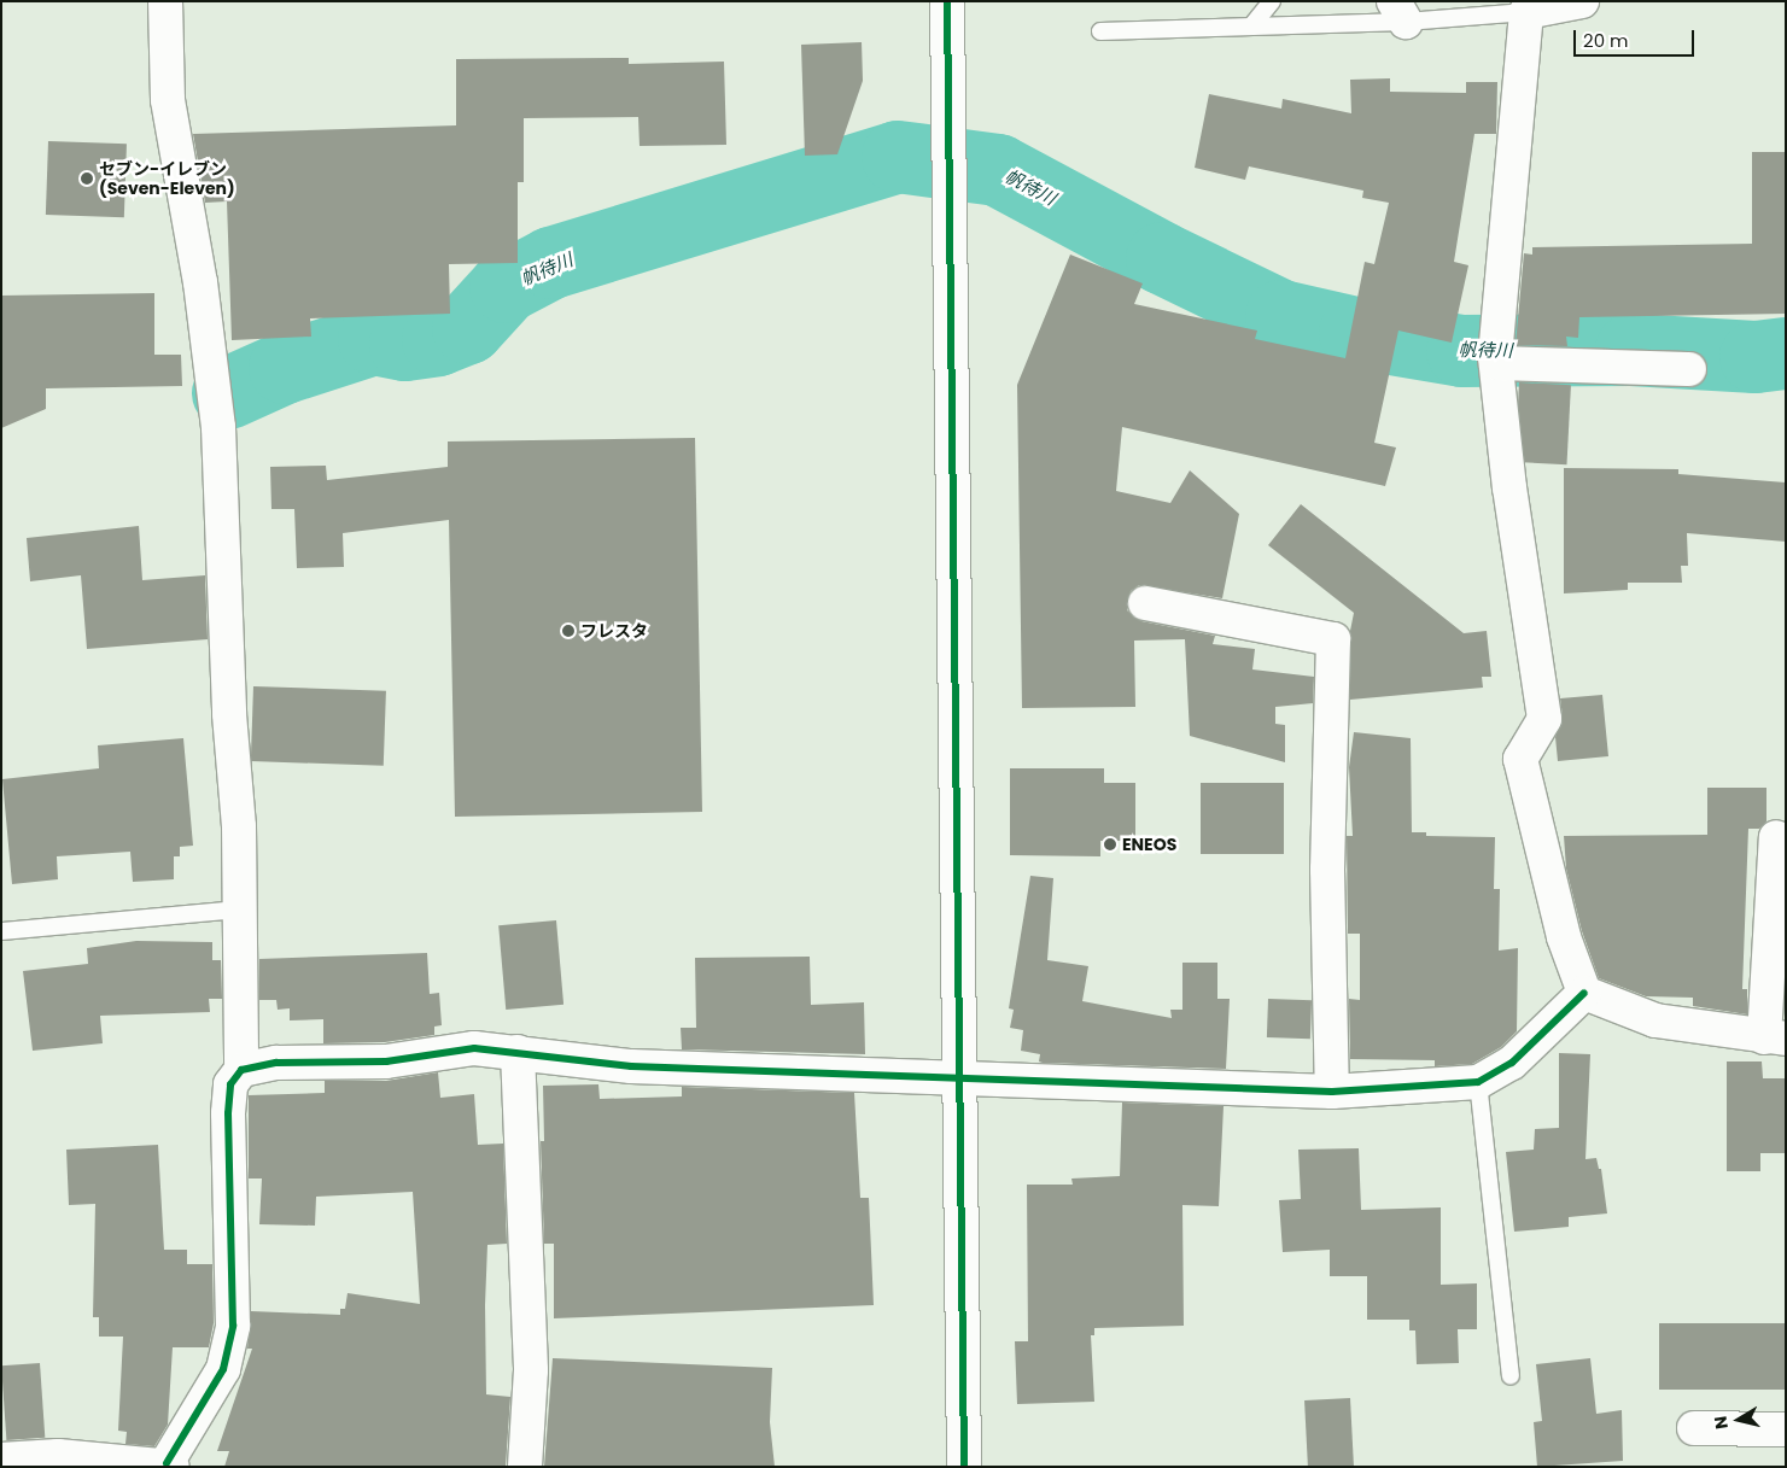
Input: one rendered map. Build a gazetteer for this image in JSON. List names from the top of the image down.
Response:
{
  "water": ["帆待川"],
  "places": ["セブン-イレブン (Seven-Eleven)", "フレスタ", "ENEOS"],
  "scale_bar": "20 m",
  "north": "left"
}
